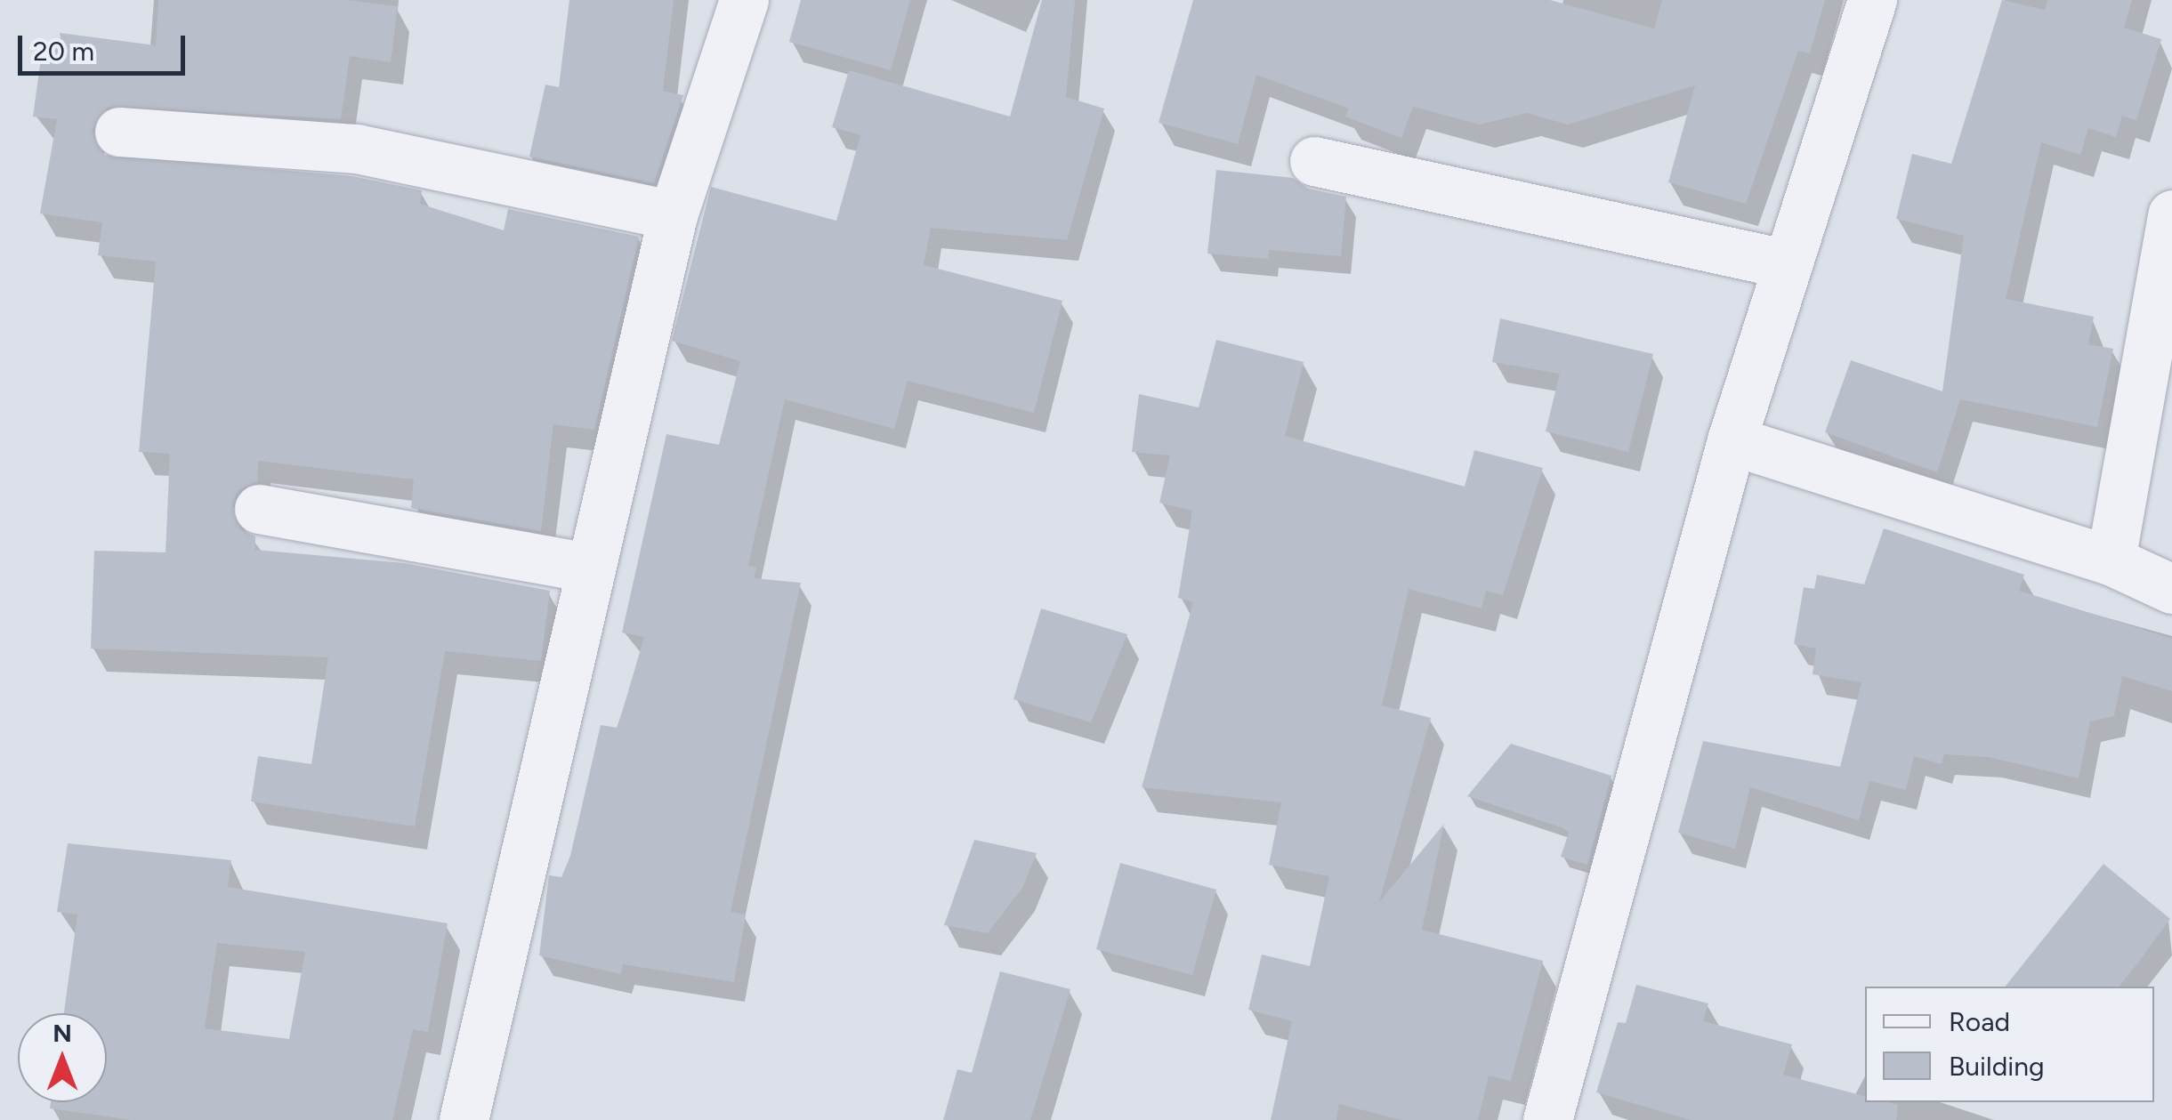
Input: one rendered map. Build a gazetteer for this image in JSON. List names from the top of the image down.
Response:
{
  "legend": ["Road", "Building"],
  "scale_bar": "20 m",
  "north": "top"
}
